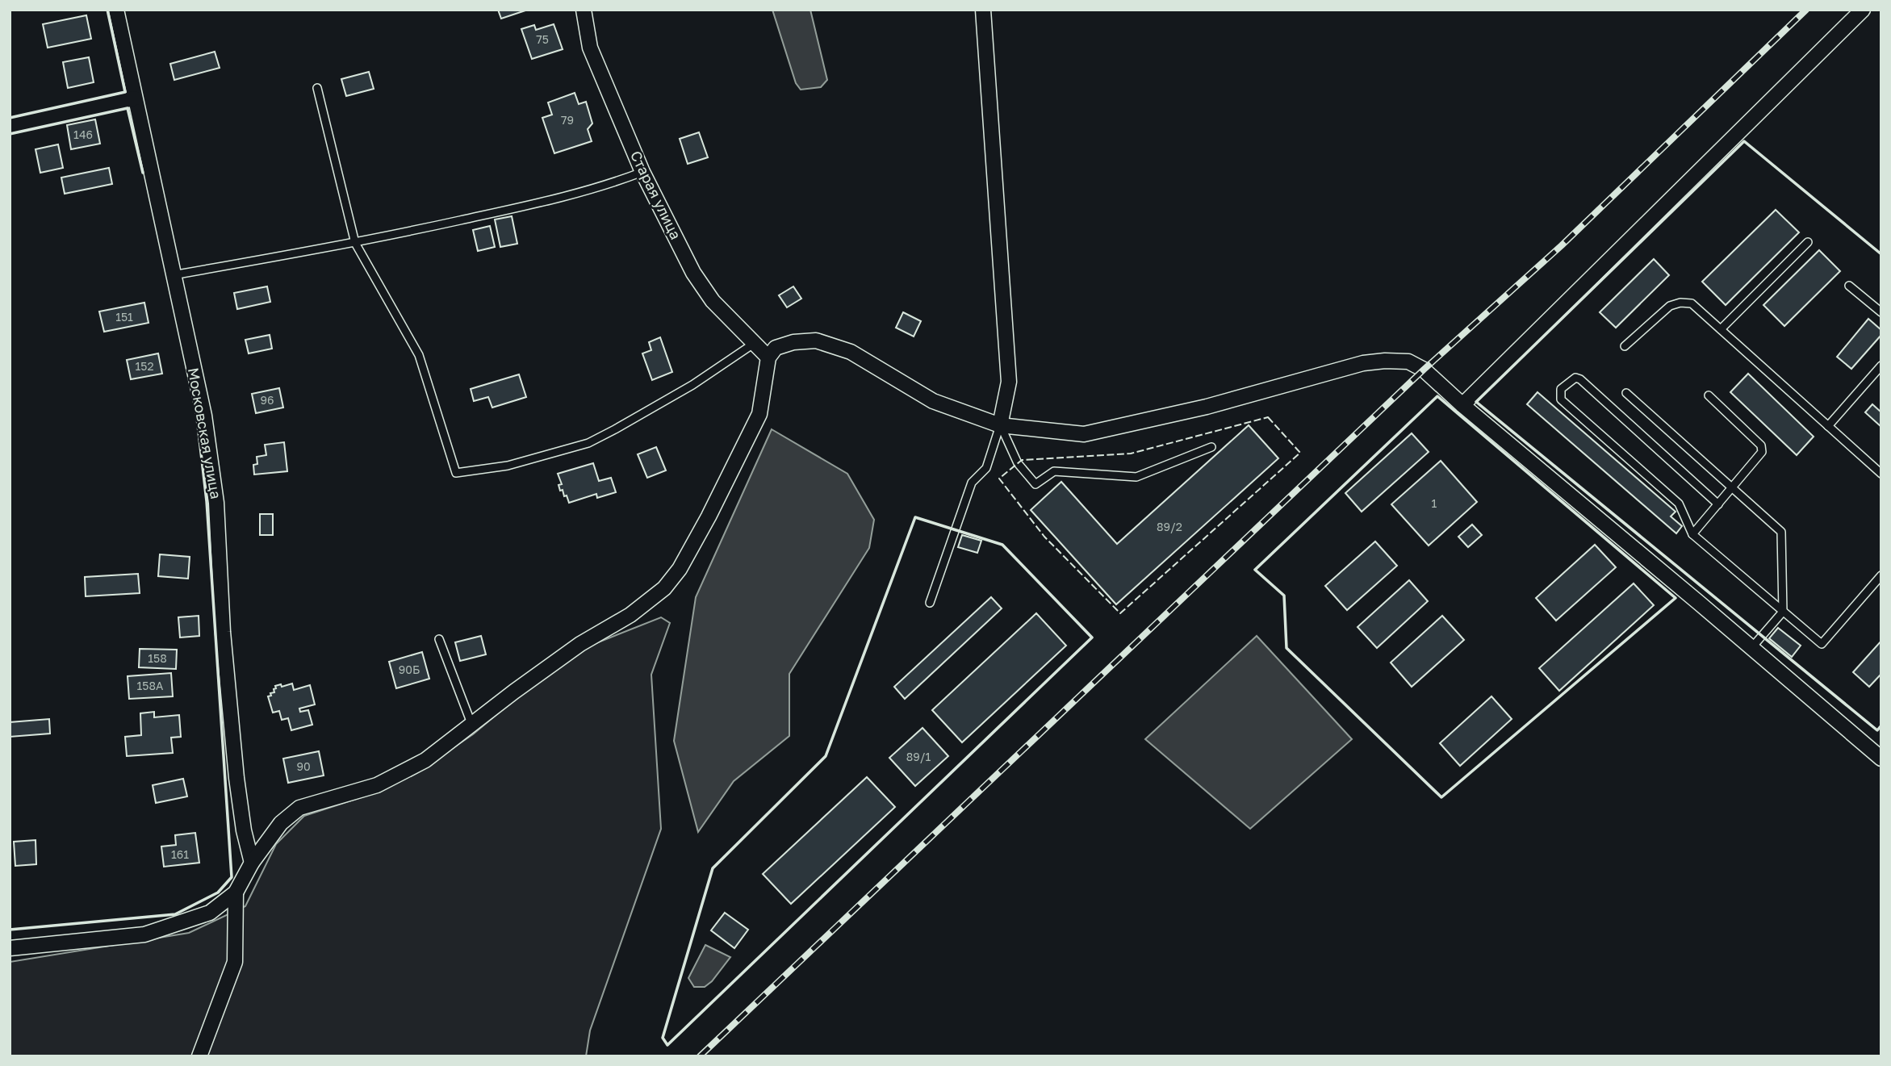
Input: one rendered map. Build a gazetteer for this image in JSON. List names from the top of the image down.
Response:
{
  "streets": {
    "street": ["Старая улица", "Московская улица"]
  },
  "house_numbers": [
    "75",
    "79",
    "146",
    "151",
    "152",
    "96",
    "1",
    "89/2",
    "158",
    "90Б",
    "158А",
    "89/1",
    "90",
    "161"
  ]
}
